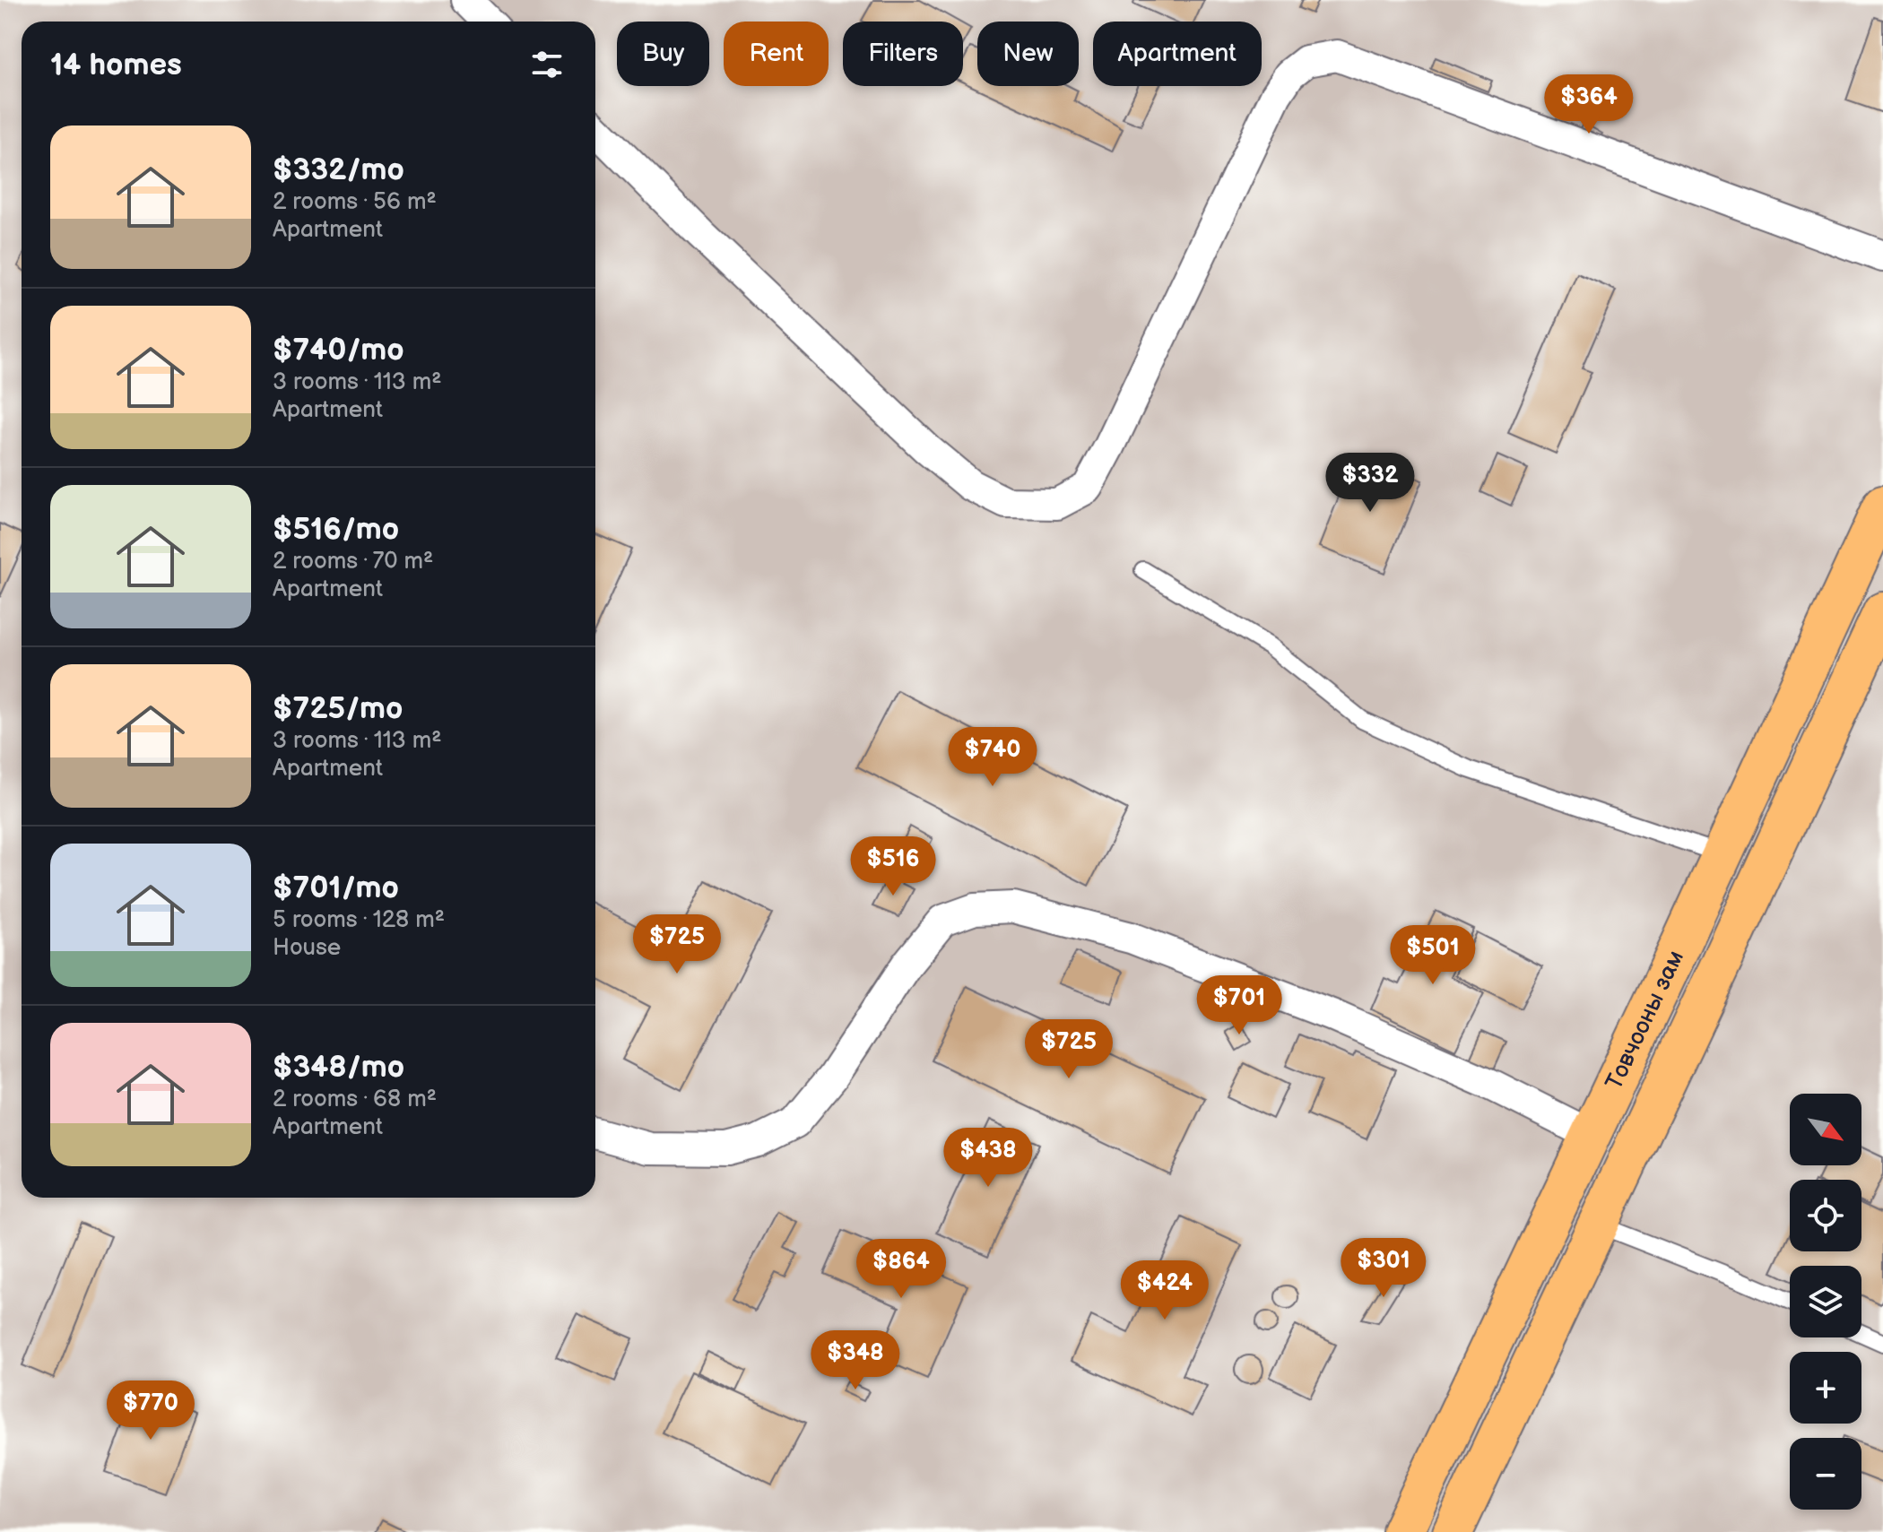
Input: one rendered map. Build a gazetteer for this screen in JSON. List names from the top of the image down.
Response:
{
  "streets": {
    "highway": ["Товчооны зам"]
  },
  "north": "bottom right",
  "page": {
    "chip": [
      "Buy",
      "Rent",
      "Filters",
      "New",
      "Apartment"
    ],
    "heading": "14 homes",
    "price": [
      "$364",
      "$332",
      "$740",
      "$516",
      "$725",
      "$501",
      "$701",
      "$725",
      "$438",
      "$301",
      "$864",
      "$424",
      "$348",
      "$770"
    ],
    "list": [
      {
        "name": "$332/mo",
        "note": "2 rooms · 56 m² · Apartment"
      },
      {
        "name": "$740/mo",
        "note": "3 rooms · 113 m² · Apartment"
      },
      {
        "name": "$516/mo",
        "note": "2 rooms · 70 m² · Apartment"
      },
      {
        "name": "$725/mo",
        "note": "3 rooms · 113 m² · Apartment"
      },
      {
        "name": "$701/mo",
        "note": "5 rooms · 128 m² · House"
      },
      {
        "name": "$348/mo",
        "note": "2 rooms · 68 m² · Apartment"
      }
    ],
    "map_buttons": ["+", "−"]
  }
}
